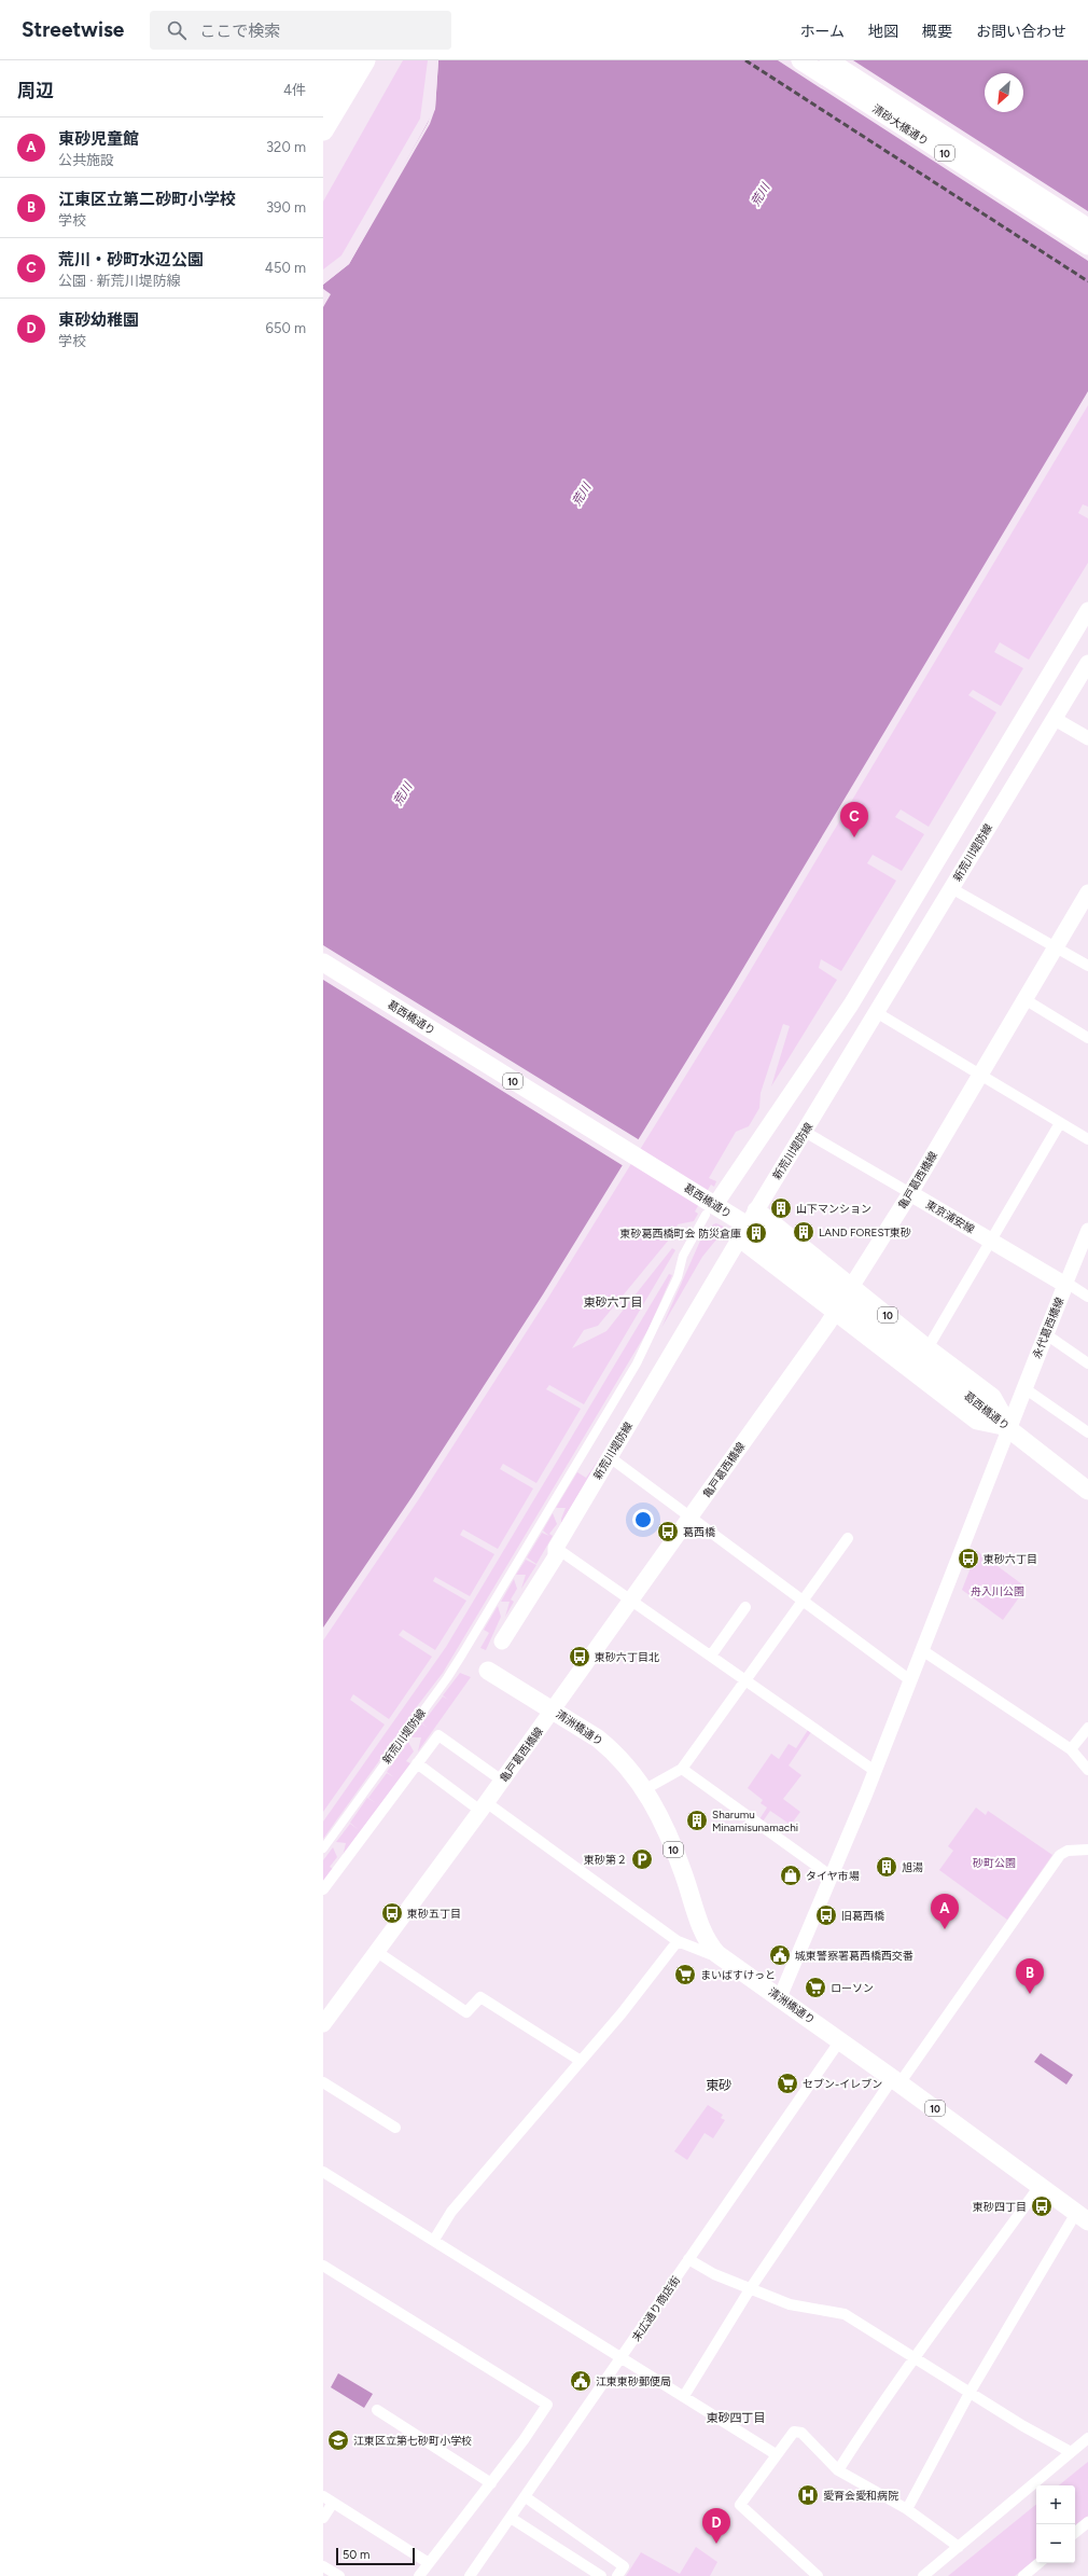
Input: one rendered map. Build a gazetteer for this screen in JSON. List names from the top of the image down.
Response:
{
  "streets": {
    "main road": [
      "清砂大橋通り",
      "10",
      "新荒川堤防線",
      "葛西橋通り",
      "亀戸葛西橋線",
      "東京浦安線",
      "永代葛西橋線",
      "清洲橋通り"
    ],
    "street": ["末広通り商店街"]
  },
  "crossings": [
    ["10", "新荒川堤防線"],
    ["10", "葛西橋通り"],
    ["10", "亀戸葛西橋線"],
    ["10", "永代葛西橋線"],
    ["新荒川堤防線", "葛西橋通り"],
    ["葛西橋通り", "永代葛西橋線"],
    ["亀戸葛西橋線", "東京浦安線"],
    ["亀戸葛西橋線", "清洲橋通り"],
    ["東京浦安線", "永代葛西橋線"],
    ["清洲橋通り", "末広通り商店街"]
  ],
  "districts": ["東砂六丁目", "東砂", "東砂四丁目"],
  "water": ["荒川"],
  "parks": ["舟入川公園", "砂町公園"],
  "places": {
    "building": [
      "山下マンション",
      "LAND FOREST東砂",
      "東砂葛西橋町会 防災倉庫",
      "Sharumu Minamisunamachi",
      "旭湯"
    ],
    "bus stop": [
      "葛西橋",
      "東砂六丁目",
      "東砂六丁目北",
      "東砂五丁目",
      "旧葛西橋",
      "東砂四丁目"
    ],
    "parking": ["東砂第２"],
    "shop": ["タイヤ市場"],
    "public building": ["城東警察署葛西橋西交番", "江東東砂郵便局"],
    "supermarket": ["まいばすけっと", "ローソン", "セブン-イレブン"],
    "school or university": ["江東区立第七砂町小学校"],
    "hospital": ["愛育会愛和病院"]
  },
  "scale_bar": "50 m",
  "north": "bottom left",
  "page": {
    "header": "Streetwise",
    "search": "ここで検索",
    "nav": [
      "ホーム",
      "地図",
      "概要",
      "お問い合わせ"
    ],
    "heading": ["周辺", "4件"],
    "list": [
      {
        "mark": "A",
        "name": "東砂児童館",
        "note": "公共施設",
        "value": "320 m"
      },
      {
        "mark": "B",
        "name": "江東区立第二砂町小学校",
        "note": "学校",
        "value": "390 m"
      },
      {
        "mark": "C",
        "name": "荒川・砂町水辺公園",
        "note": "公園 · 新荒川堤防線",
        "value": "450 m"
      },
      {
        "mark": "D",
        "name": "東砂幼稚園",
        "note": "学校",
        "value": "650 m"
      }
    ],
    "pins": [
      "C",
      "A",
      "B",
      "D"
    ],
    "map_buttons": ["+", "−"],
    "scale": "50 m"
  }
}
